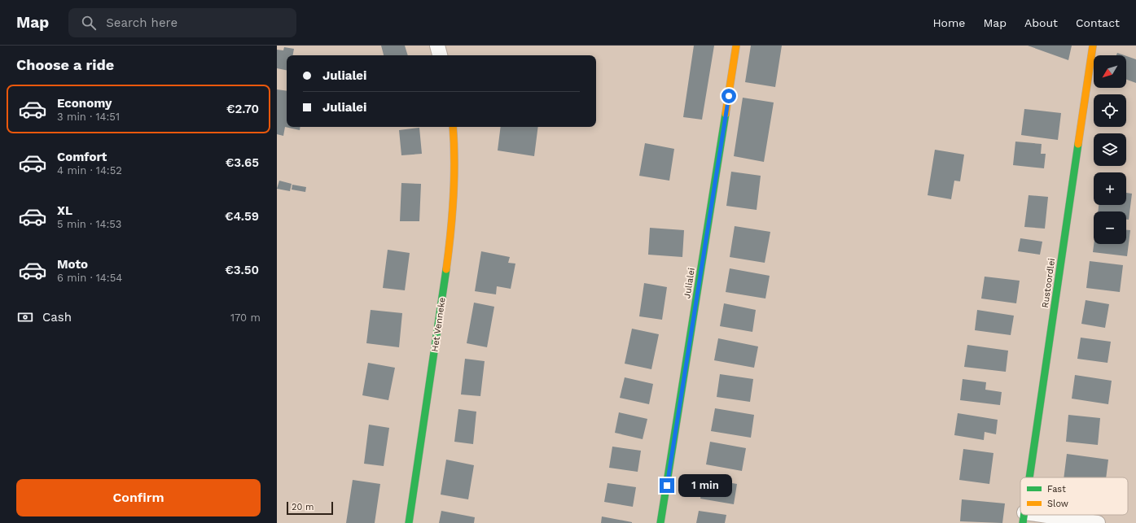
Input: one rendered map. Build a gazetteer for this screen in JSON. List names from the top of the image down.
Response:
{
  "streets": {
    "street": ["Julialei", "Rustoordlei", "Het Venneke"]
  },
  "legend": ["Fast", "Slow"],
  "scale_bar": "20 m",
  "north": "bottom left",
  "page": {
    "header": "Map",
    "search": "Search here",
    "nav": [
      "Home",
      "Map",
      "About",
      "Contact"
    ],
    "heading": "Choose a ride",
    "map_buttons": ["+", "−"],
    "banner": ["Julialei", "Julialei"],
    "list": [
      {
        "name": "Economy",
        "note": "3 min · 14:51",
        "value": "€2.70"
      },
      {
        "name": "Comfort",
        "note": "4 min · 14:52",
        "value": "€3.65"
      },
      {
        "name": "XL",
        "note": "5 min · 14:53",
        "value": "€4.59"
      },
      {
        "name": "Moto",
        "note": "6 min · 14:54",
        "value": "€3.50"
      }
    ],
    "pay": ["Cash", "170 m"],
    "buttons": "Confirm",
    "bubble": "1 min",
    "scale": "20 m"
  }
}
